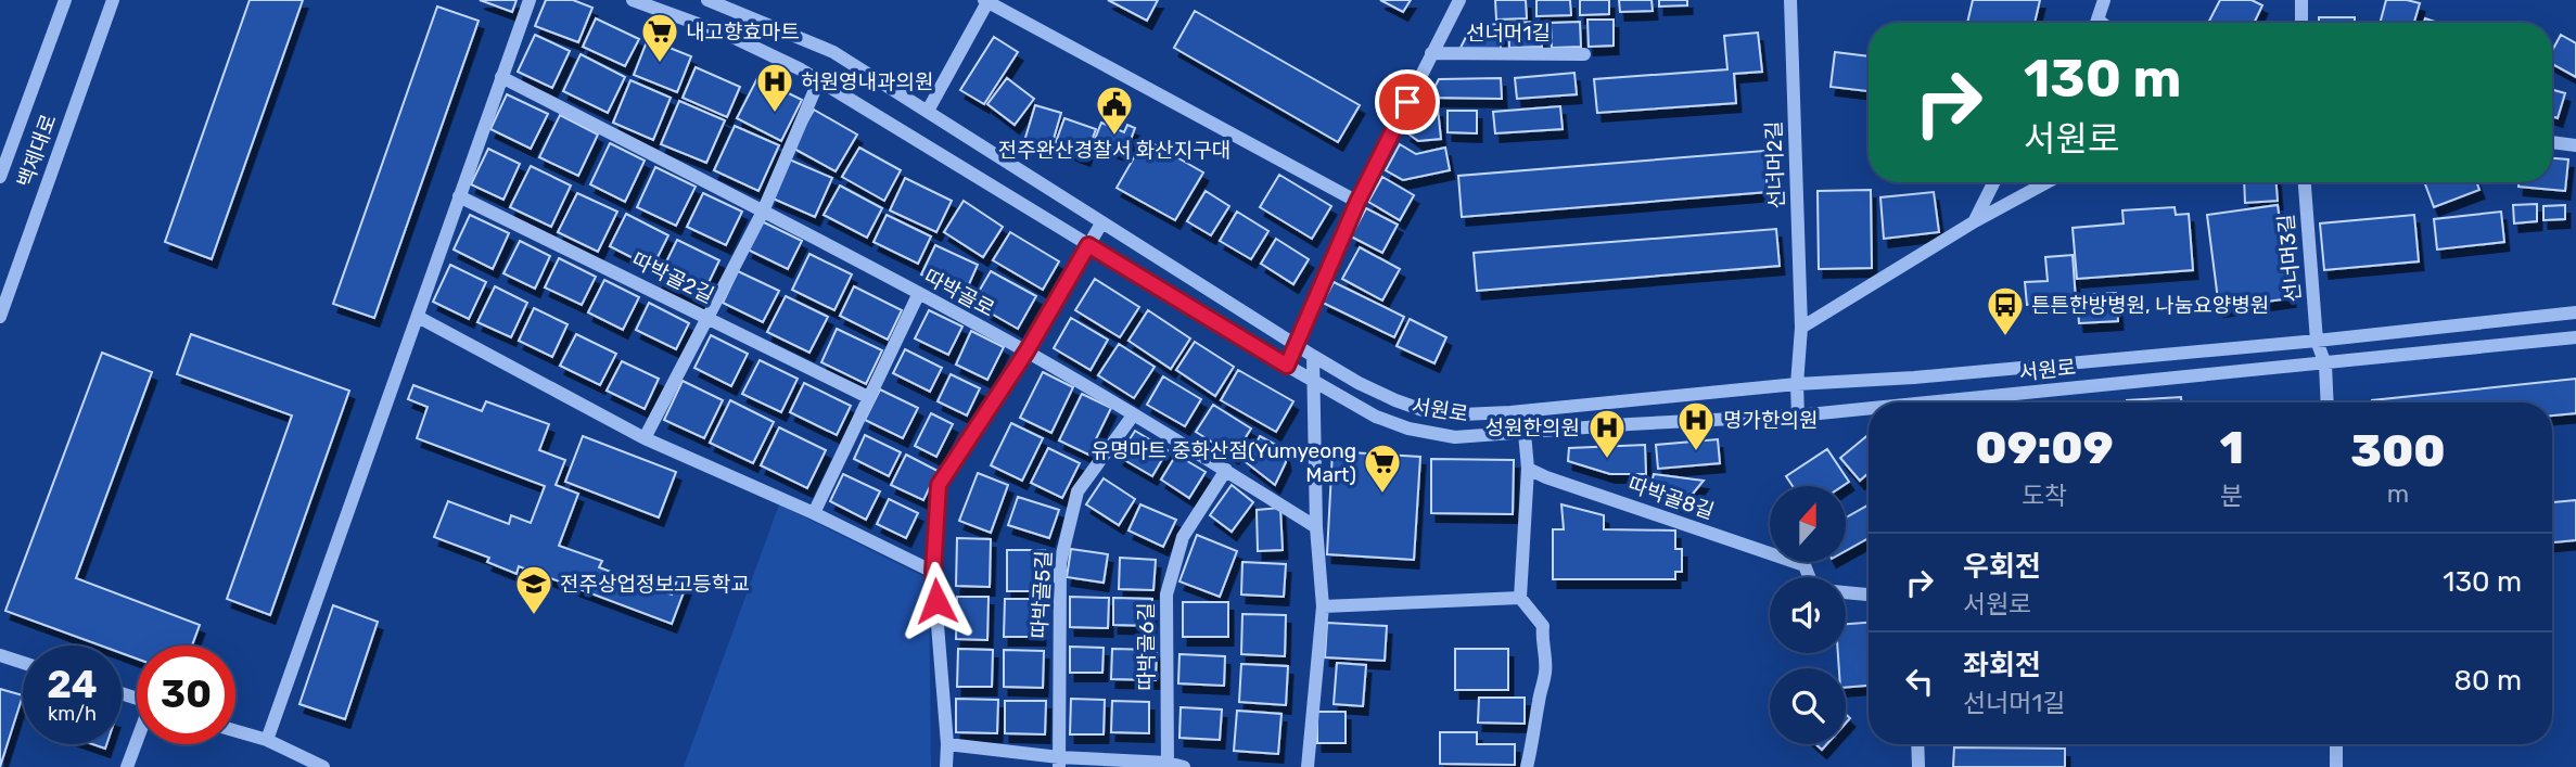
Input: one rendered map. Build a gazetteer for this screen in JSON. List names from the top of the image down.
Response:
{
  "streets": {
    "street": [
      "선너머1길",
      "백제대로",
      "선너머2길",
      "선너머3길",
      "따박골2길",
      "따박골로",
      "서원로",
      "따박골8길",
      "따박골5길",
      "따박골6길"
    ]
  },
  "crossings": [
    ["선너머1길", "서원로"],
    ["선너머2길", "서원로"],
    ["선너머3길", "서원로"],
    ["따박골로", "따박골5길"]
  ],
  "places": {
    "supermarket": ["내고향효마트", "유명마트 중화산점(Yumyeong Mart)"],
    "hospital": ["허원영내과의원", "명가한의원", "성원한의원"],
    "public building": ["전주완산경찰서 화산지구대"],
    "bus stop": ["튼튼한방병원, 나눔요양병원"],
    "school or university": ["전주상업정보고등학교"]
  },
  "north": "top",
  "page": {
    "turn": ["130 m", "서원로"],
    "eta": [
      "09:09",
      "도착",
      "1",
      "분",
      "300",
      "m"
    ],
    "list": [
      {
        "name": "우회전",
        "note": "서원로",
        "value": "130 m"
      },
      {
        "name": "좌회전",
        "note": "선너머1길",
        "value": "80 m"
      }
    ],
    "speed": "24 km/h",
    "limit": "30"
  }
}
